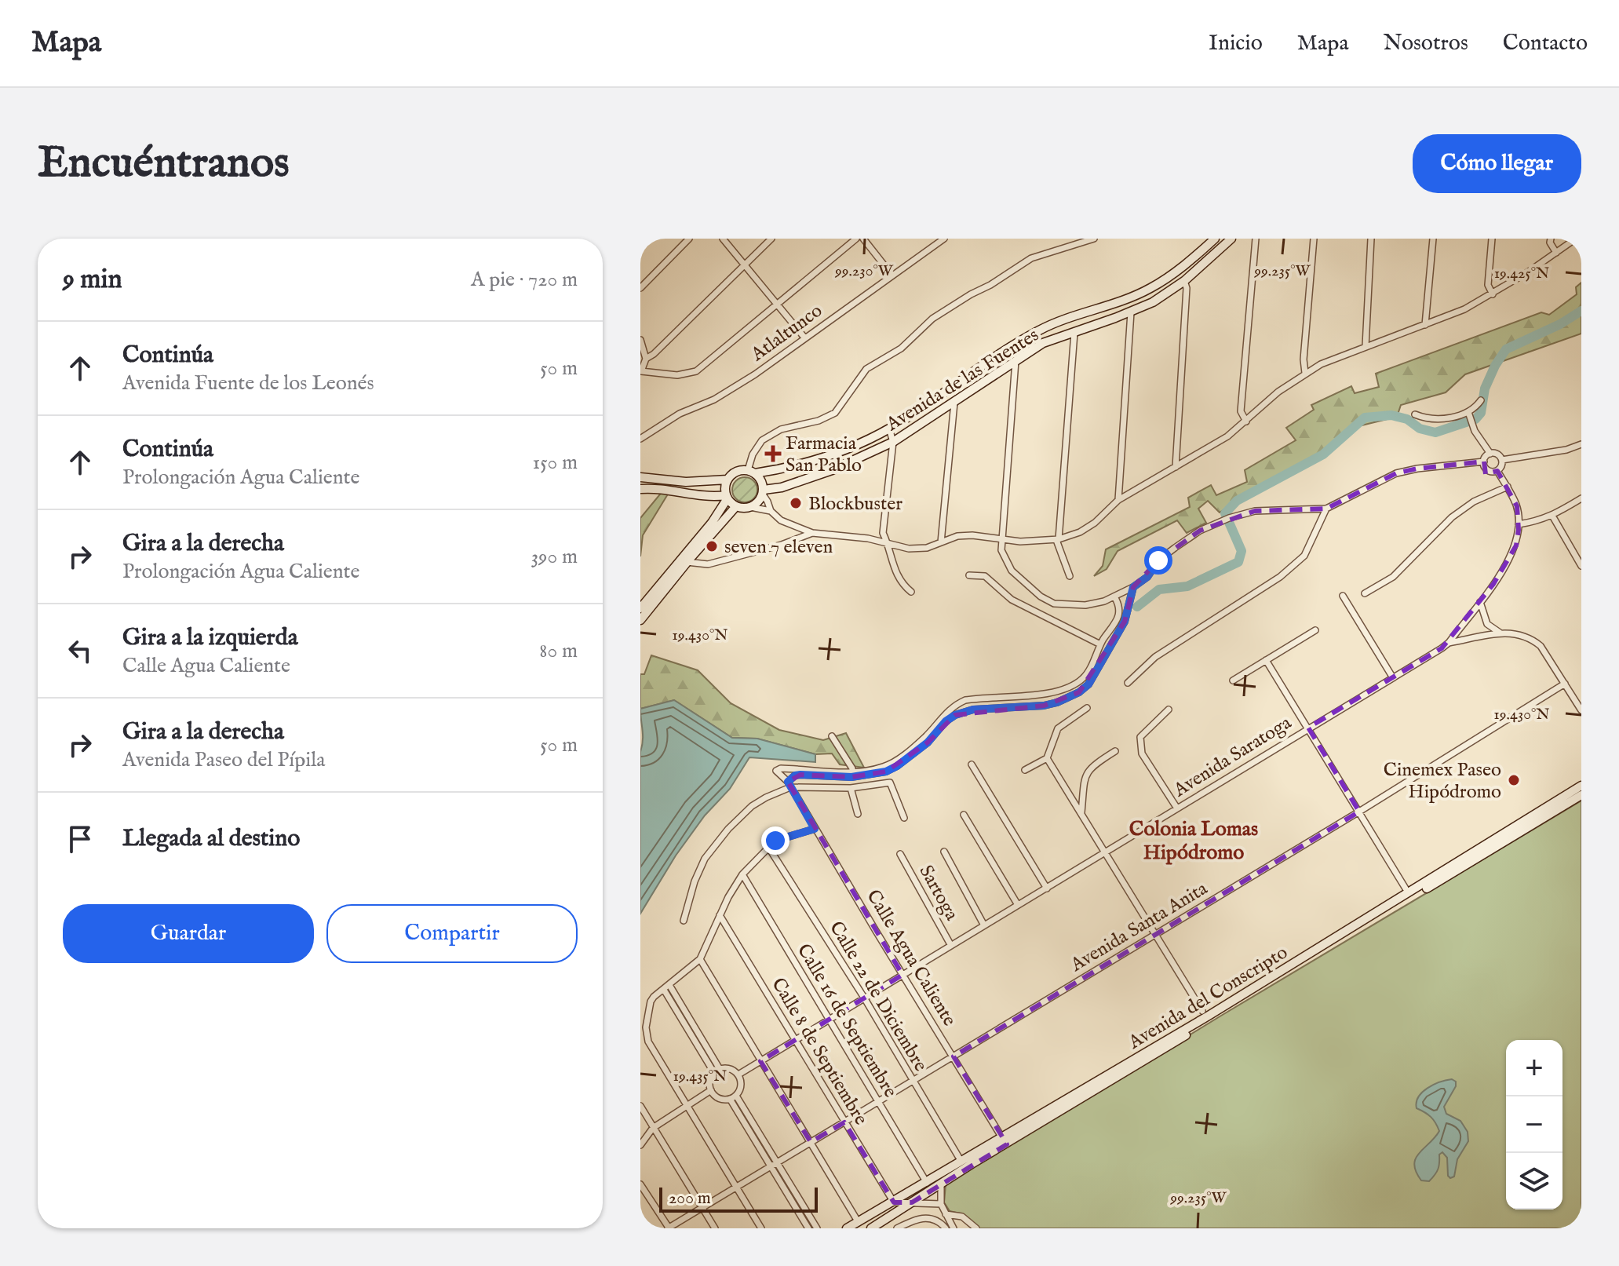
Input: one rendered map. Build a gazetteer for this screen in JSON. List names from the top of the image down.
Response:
{
  "streets": {
    "main road": ["Avenida de las Fuentes", "Avenida del Conscripto"],
    "street": [
      "Atlaltunco",
      "Avenida Saratoga",
      "Sartoga",
      "Avenida Santa Anita",
      "Calle Agua Caliente",
      "Calle 22 de Diciembre",
      "Calle 16 de Septiembre",
      "Calle 8 de Septiembre"
    ]
  },
  "crossings": [
    ["Avenida Saratoga", "Sartoga"],
    ["Avenida Saratoga", "Calle Agua Caliente"],
    ["Avenida Saratoga", "Calle 22 de Diciembre"],
    ["Avenida Saratoga", "Calle 16 de Septiembre"],
    ["Avenida Saratoga", "Calle 8 de Septiembre"],
    ["Avenida Santa Anita", "Calle Agua Caliente"],
    ["Avenida Santa Anita", "Calle 22 de Diciembre"],
    ["Avenida Santa Anita", "Calle 16 de Septiembre"],
    ["Avenida Santa Anita", "Calle 8 de Septiembre"],
    ["Calle Agua Caliente", "Avenida del Conscripto"],
    ["Calle 22 de Diciembre", "Avenida del Conscripto"],
    ["Avenida del Conscripto", "Calle 16 de Septiembre"],
    ["Avenida del Conscripto", "Calle 8 de Septiembre"]
  ],
  "districts": ["Colonia Lomas Hipódromo"],
  "places": {
    "health": ["Farmacia San Pablo"],
    "other": ["Blockbuster", "seven 7 eleven", "Cinemex Paseo Hipódromo"]
  },
  "scale_bar": "200 m",
  "page": {
    "header": "Mapa",
    "nav": [
      "Inicio",
      "Mapa",
      "Nosotros",
      "Contacto"
    ],
    "buttons": [
      "Cómo llegar",
      ["Guardar", "Compartir"]
    ],
    "title": "Encuéntranos",
    "heading": ["9 min", "A pie · 720 m"],
    "list": [
      ["Continúa", "Avenida Fuente de los Leonés", "50 m"],
      ["Continúa", "Prolongación Agua Caliente", "150 m"],
      ["Gira a la derecha", "Prolongación Agua Caliente", "390 m"],
      ["Gira a la izquierda", "Calle Agua Caliente", "80 m"],
      ["Gira a la derecha", "Avenida Paseo del Pípila", "50 m"],
      "Llegada al destino"
    ],
    "map_buttons": ["+", "−"],
    "scale": "200 m"
  },
  "coordinates": [
    "99.230°W",
    "99.235°W",
    "19.425°N",
    "19.430°N",
    "19.435°N"
  ]
}
